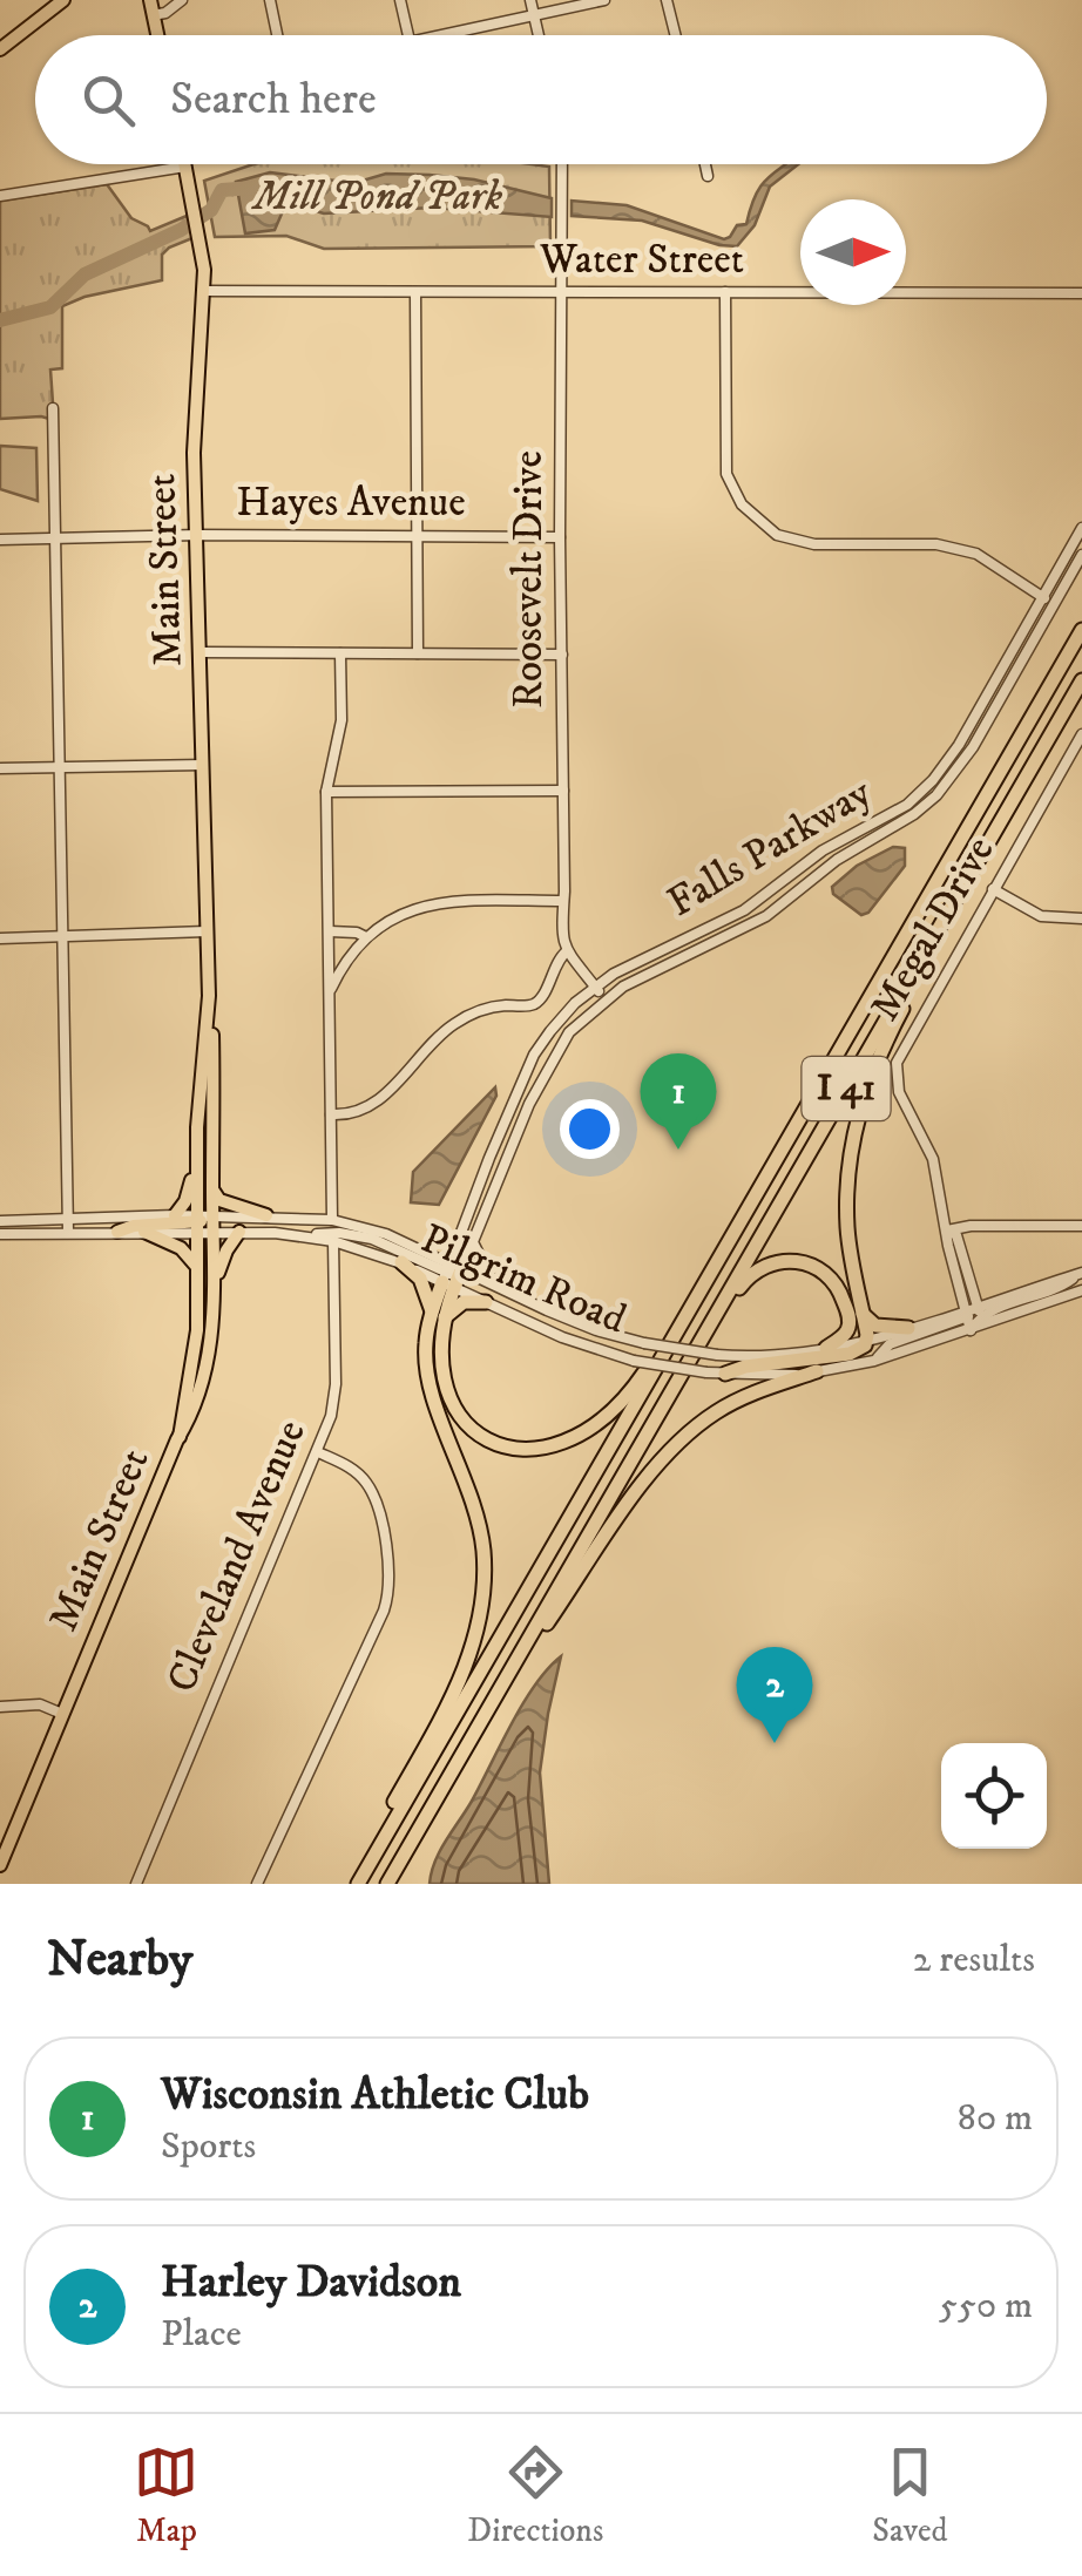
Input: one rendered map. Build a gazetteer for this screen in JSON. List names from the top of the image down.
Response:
{
  "streets": {
    "highway": ["I 41"],
    "main road": ["Main Street"],
    "street": [
      "Water Street",
      "Hayes Avenue",
      "Roosevelt Drive",
      "Falls Parkway",
      "Megal Drive",
      "Pilgrim Road",
      "Cleveland Avenue"
    ]
  },
  "crossings": [
    ["Water Street", "Main Street"],
    ["Water Street", "Roosevelt Drive"],
    ["Hayes Avenue", "Main Street"],
    ["Hayes Avenue", "Roosevelt Drive"],
    ["Main Street", "Pilgrim Road"],
    ["Falls Parkway", "Pilgrim Road"],
    ["Megal Drive", "Pilgrim Road"],
    ["Pilgrim Road", "Cleveland Avenue"]
  ],
  "parks": ["Mill Pond Park"],
  "north": "right",
  "page": {
    "search": "Search here",
    "pins": ["1", "2"],
    "heading": ["Nearby", "2 results"],
    "list": [
      {
        "mark": "1",
        "name": "Wisconsin Athletic Club",
        "note": "Sports",
        "value": "80 m"
      },
      {
        "mark": "2",
        "name": "Harley Davidson",
        "note": "Place",
        "value": "550 m"
      }
    ],
    "nav": ["Map", "Directions", "Saved"]
  }
}
